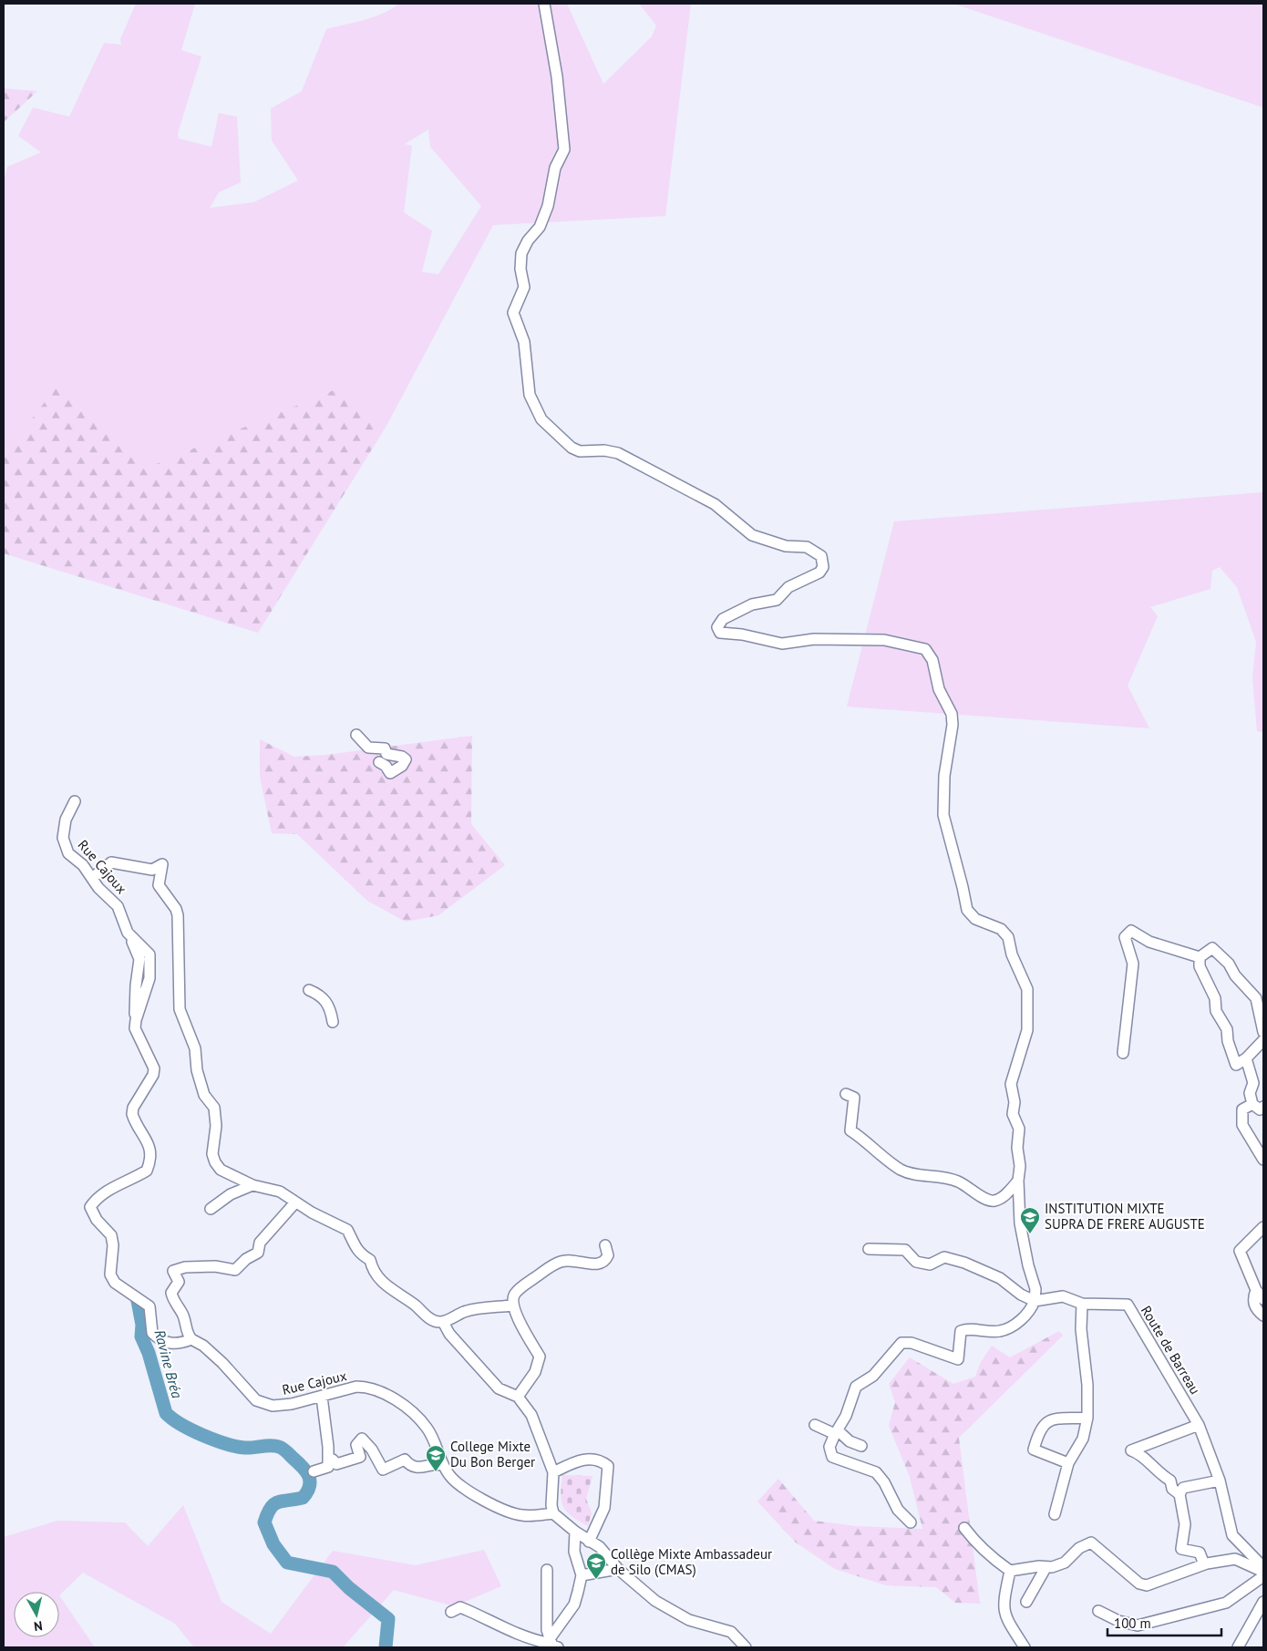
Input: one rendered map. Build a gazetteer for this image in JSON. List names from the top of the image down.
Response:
{
  "streets": {
    "street": ["Rue Cajoux", "Route de Barreau"]
  },
  "water": ["Ravine Bréa"],
  "places": {
    "school or university": ["INSTITUTION MIXTE SUPRA DE FRERE AUGUSTE", "College Mixte Du Bon Berger", "Collège Mixte Ambassadeur de Silo (CMAS)"]
  },
  "scale_bar": "100 m",
  "north": "bottom"
}
